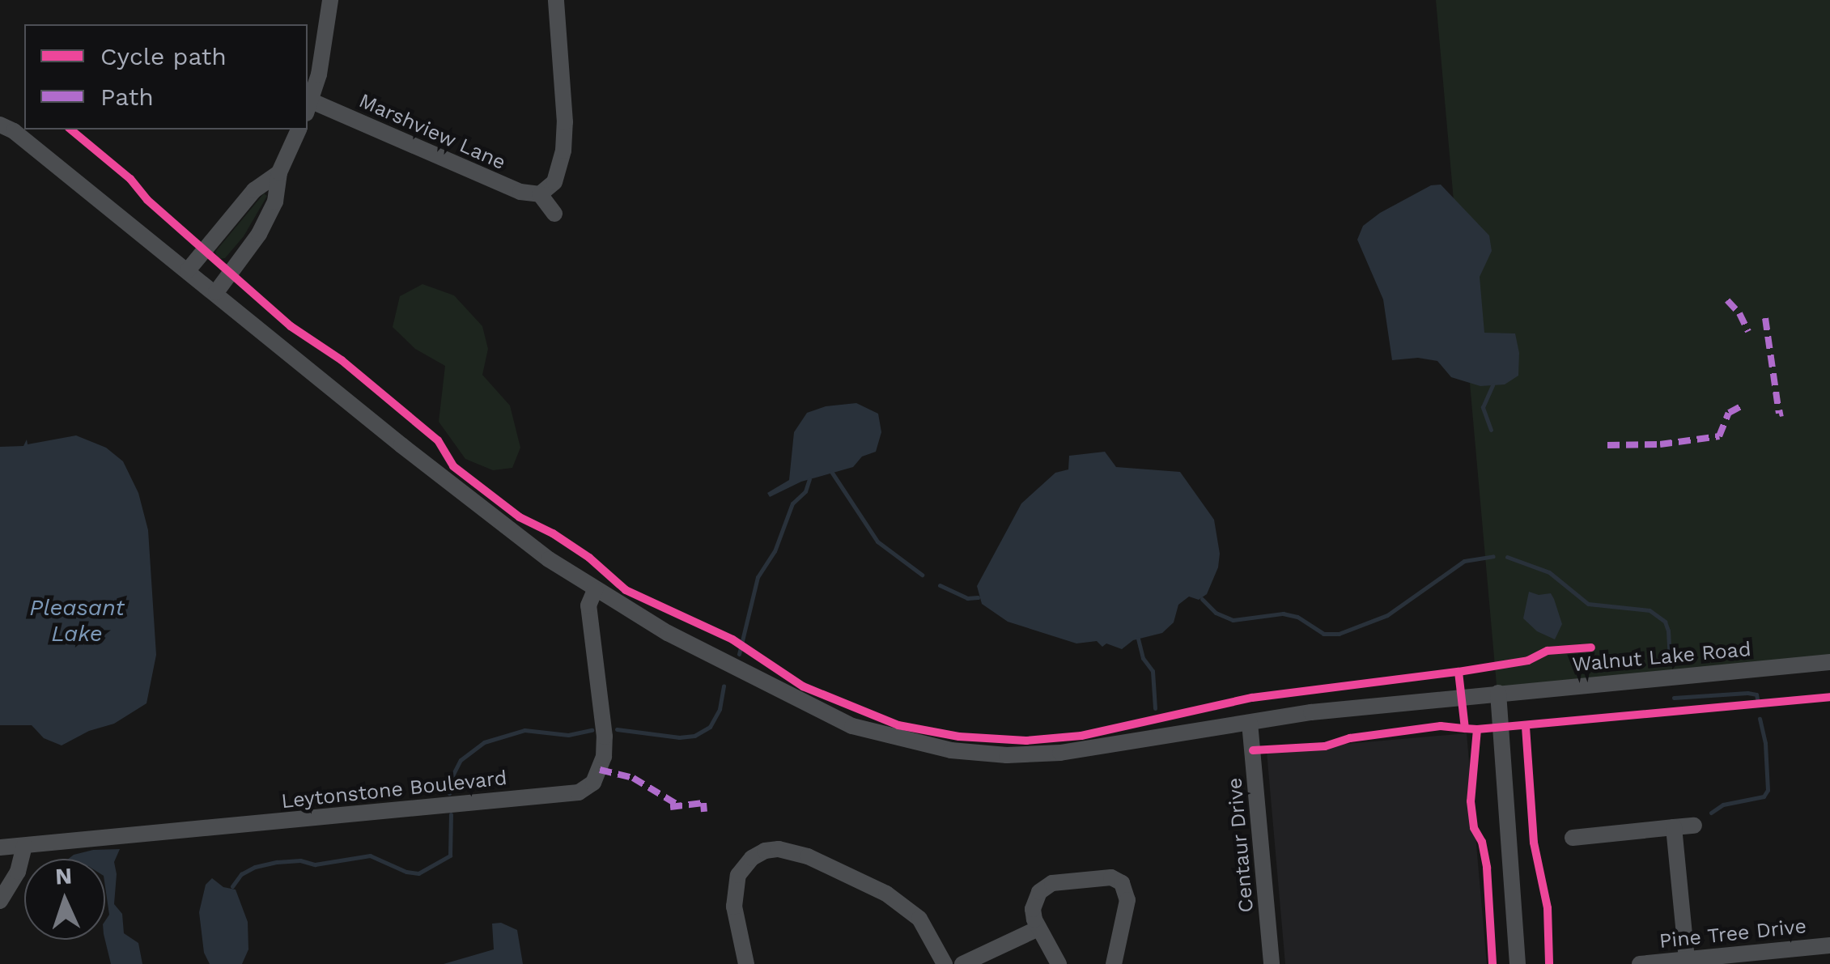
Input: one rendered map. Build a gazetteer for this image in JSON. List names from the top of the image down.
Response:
{
  "streets": {
    "street": [
      "Marshview Lane",
      "Walnut Lake Road",
      "Leytonstone Boulevard",
      "Centaur Drive",
      "Pine Tree Drive"
    ]
  },
  "crossings": [
    ["Walnut Lake Road", "Leytonstone Boulevard"],
    ["Walnut Lake Road", "Centaur Drive"]
  ],
  "water": ["Pleasant Lake"],
  "legend": ["Cycle path", "Path"],
  "north": "top"
}
